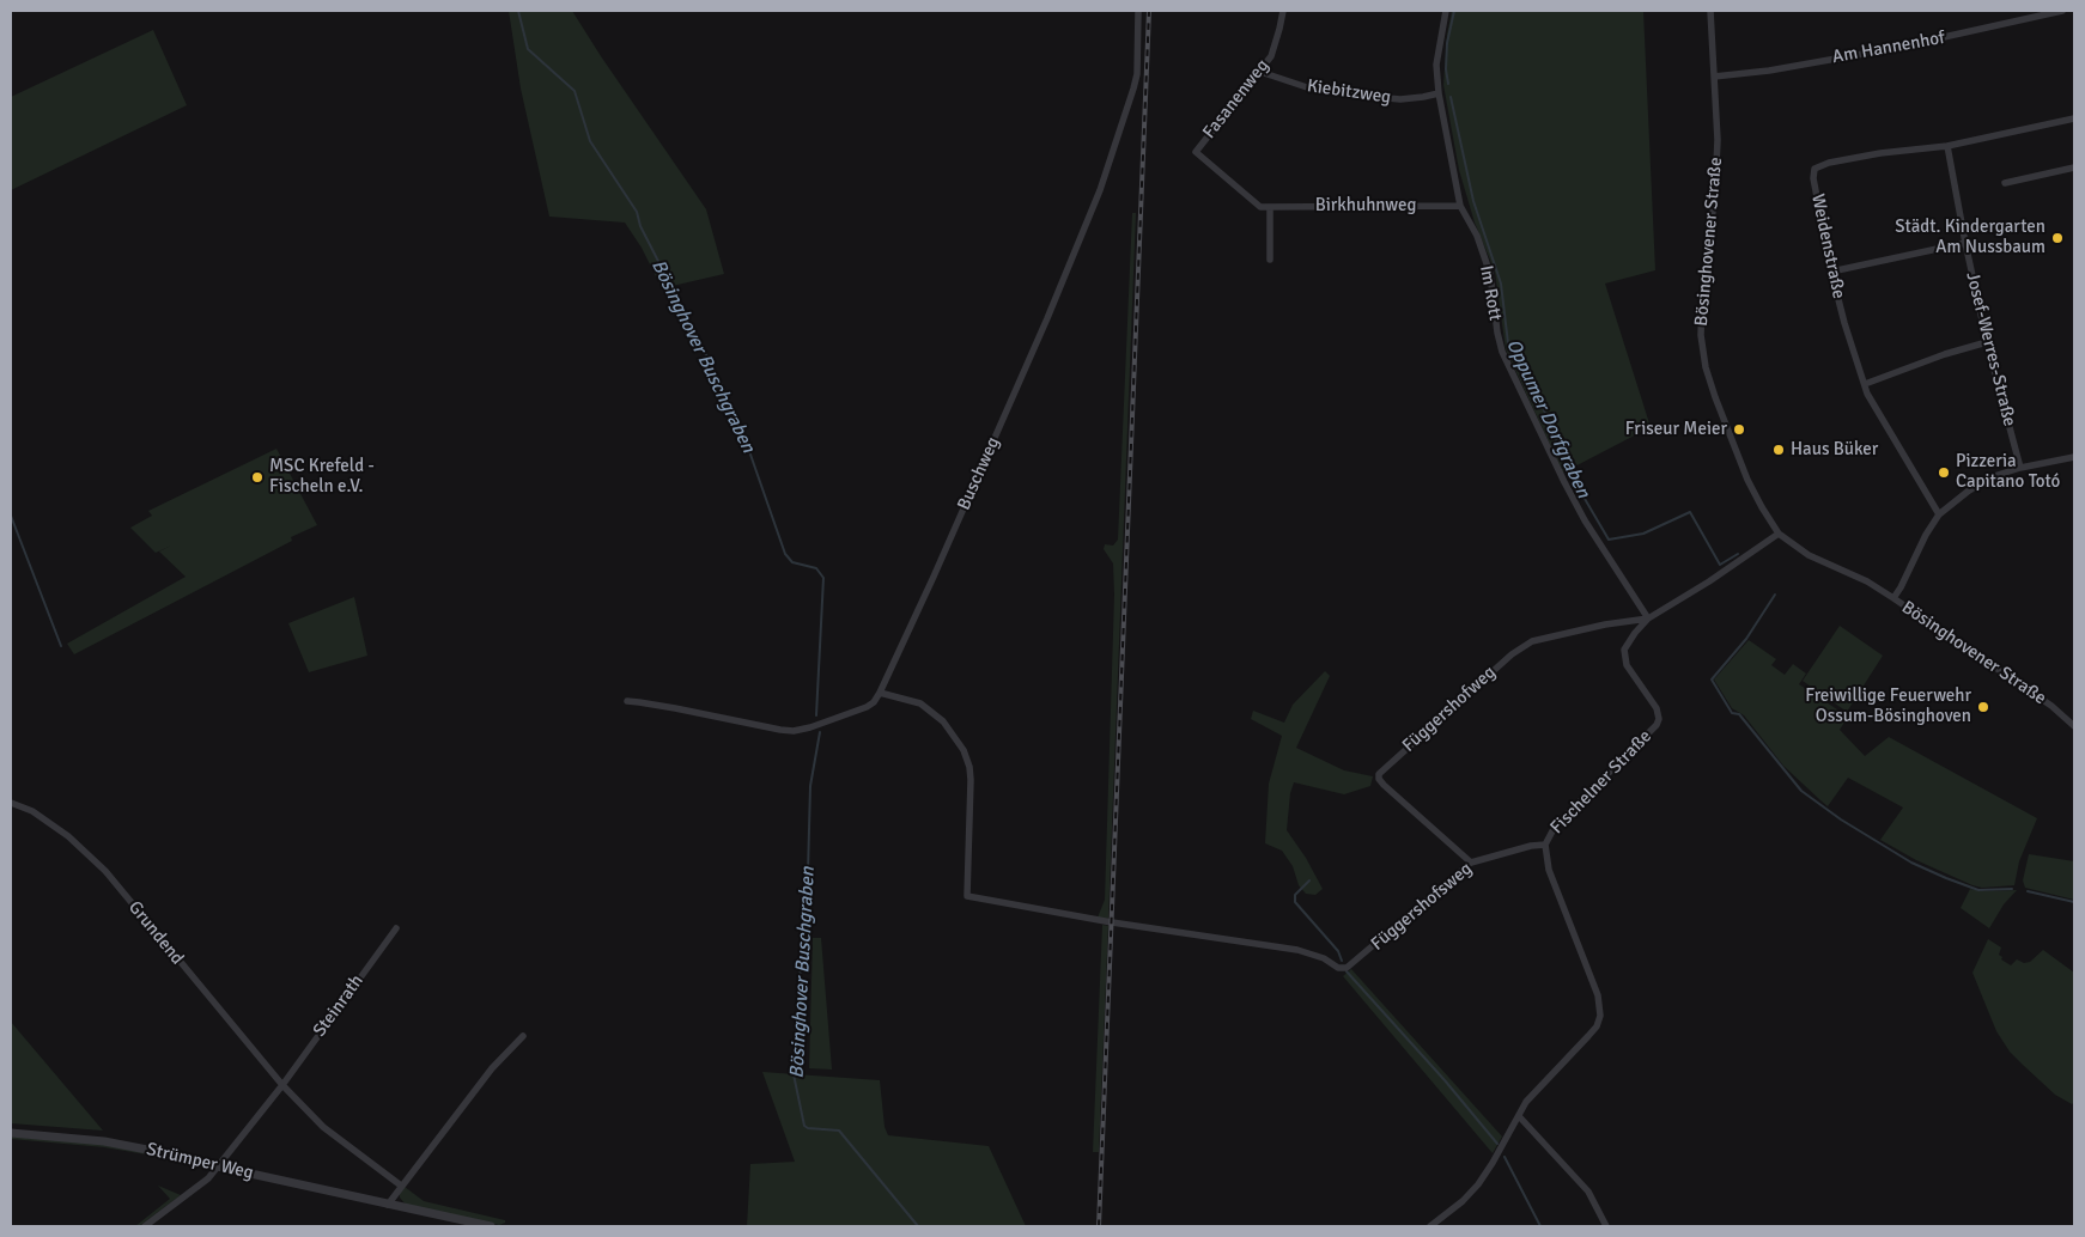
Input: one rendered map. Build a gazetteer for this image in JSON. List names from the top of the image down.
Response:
{
  "streets": {
    "street": [
      "Am Hannenhof",
      "Kiebitzweg",
      "Fasanenweg",
      "Birkhuhnweg",
      "Bösinghovener Straße",
      "Weidenstraße",
      "Im Rott",
      "Josef-Werres-Straße",
      "Buschweg",
      "Függershofweg",
      "Fischelner Straße",
      "Függershofsweg",
      "Grundend",
      "Steinrath",
      "Strümper Weg"
    ]
  },
  "crossings": [
    ["Am Hannenhof", "Bösinghovener Straße"],
    ["Kiebitzweg", "Fasanenweg"],
    ["Kiebitzweg", "Im Rott"],
    ["Fasanenweg", "Birkhuhnweg"],
    ["Birkhuhnweg", "Im Rott"],
    ["Bösinghovener Straße", "Fischelner Straße"],
    ["Weidenstraße", "Josef-Werres-Straße"],
    ["Im Rott", "Függershofweg"],
    ["Im Rott", "Fischelner Straße"],
    ["Buschweg", "Függershofsweg"],
    ["Függershofweg", "Fischelner Straße"],
    ["Függershofweg", "Függershofsweg"],
    ["Fischelner Straße", "Függershofsweg"],
    ["Grundend", "Steinrath"]
  ],
  "water": ["Bösinghover Buschgraben", "Oppumer Dorfgraben"],
  "places": [
    "Städt. Kindergarten Am Nussbaum",
    "Friseur Meier",
    "Haus Büker",
    "Pizzeria Capitano Totó",
    "MSC Krefeld - Fischeln e.V.",
    "Freiwillige Feuerwehr Ossum-Bösinghoven"
  ]
}
